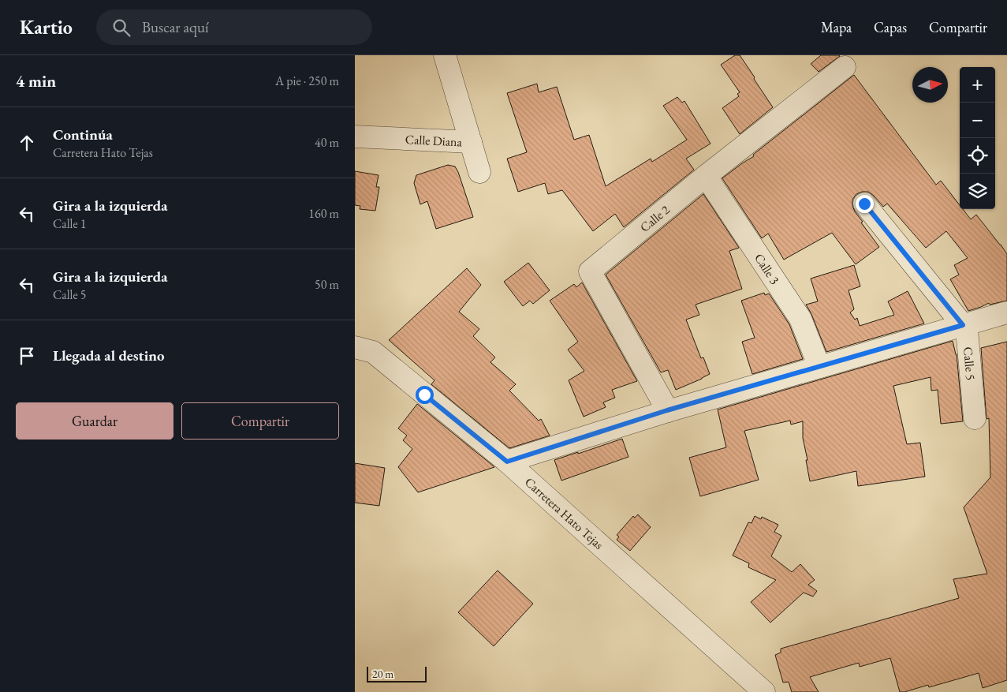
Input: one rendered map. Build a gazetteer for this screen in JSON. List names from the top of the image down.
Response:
{
  "streets": {
    "street": [
      "Calle Diana",
      "Calle 2",
      "Calle 3",
      "Calle 5",
      "Carretera Hato Tejas"
    ]
  },
  "crossings": [
    ["Calle 2", "Calle 3"]
  ],
  "scale_bar": "20 m",
  "north": "right",
  "page": {
    "header": "Kartio",
    "search": "Buscar aquí",
    "nav": ["Mapa", "Capas", "Compartir"],
    "heading": ["4 min", "A pie · 250 m"],
    "map_buttons": ["+", "−"],
    "list": [
      ["Continúa", "Carretera Hato Tejas", "40 m"],
      ["Gira a la izquierda", "Calle 1", "160 m"],
      ["Gira a la izquierda", "Calle 5", "50 m"],
      "Llegada al destino"
    ],
    "buttons": ["Guardar", "Compartir"],
    "scale": "20 m"
  }
}
